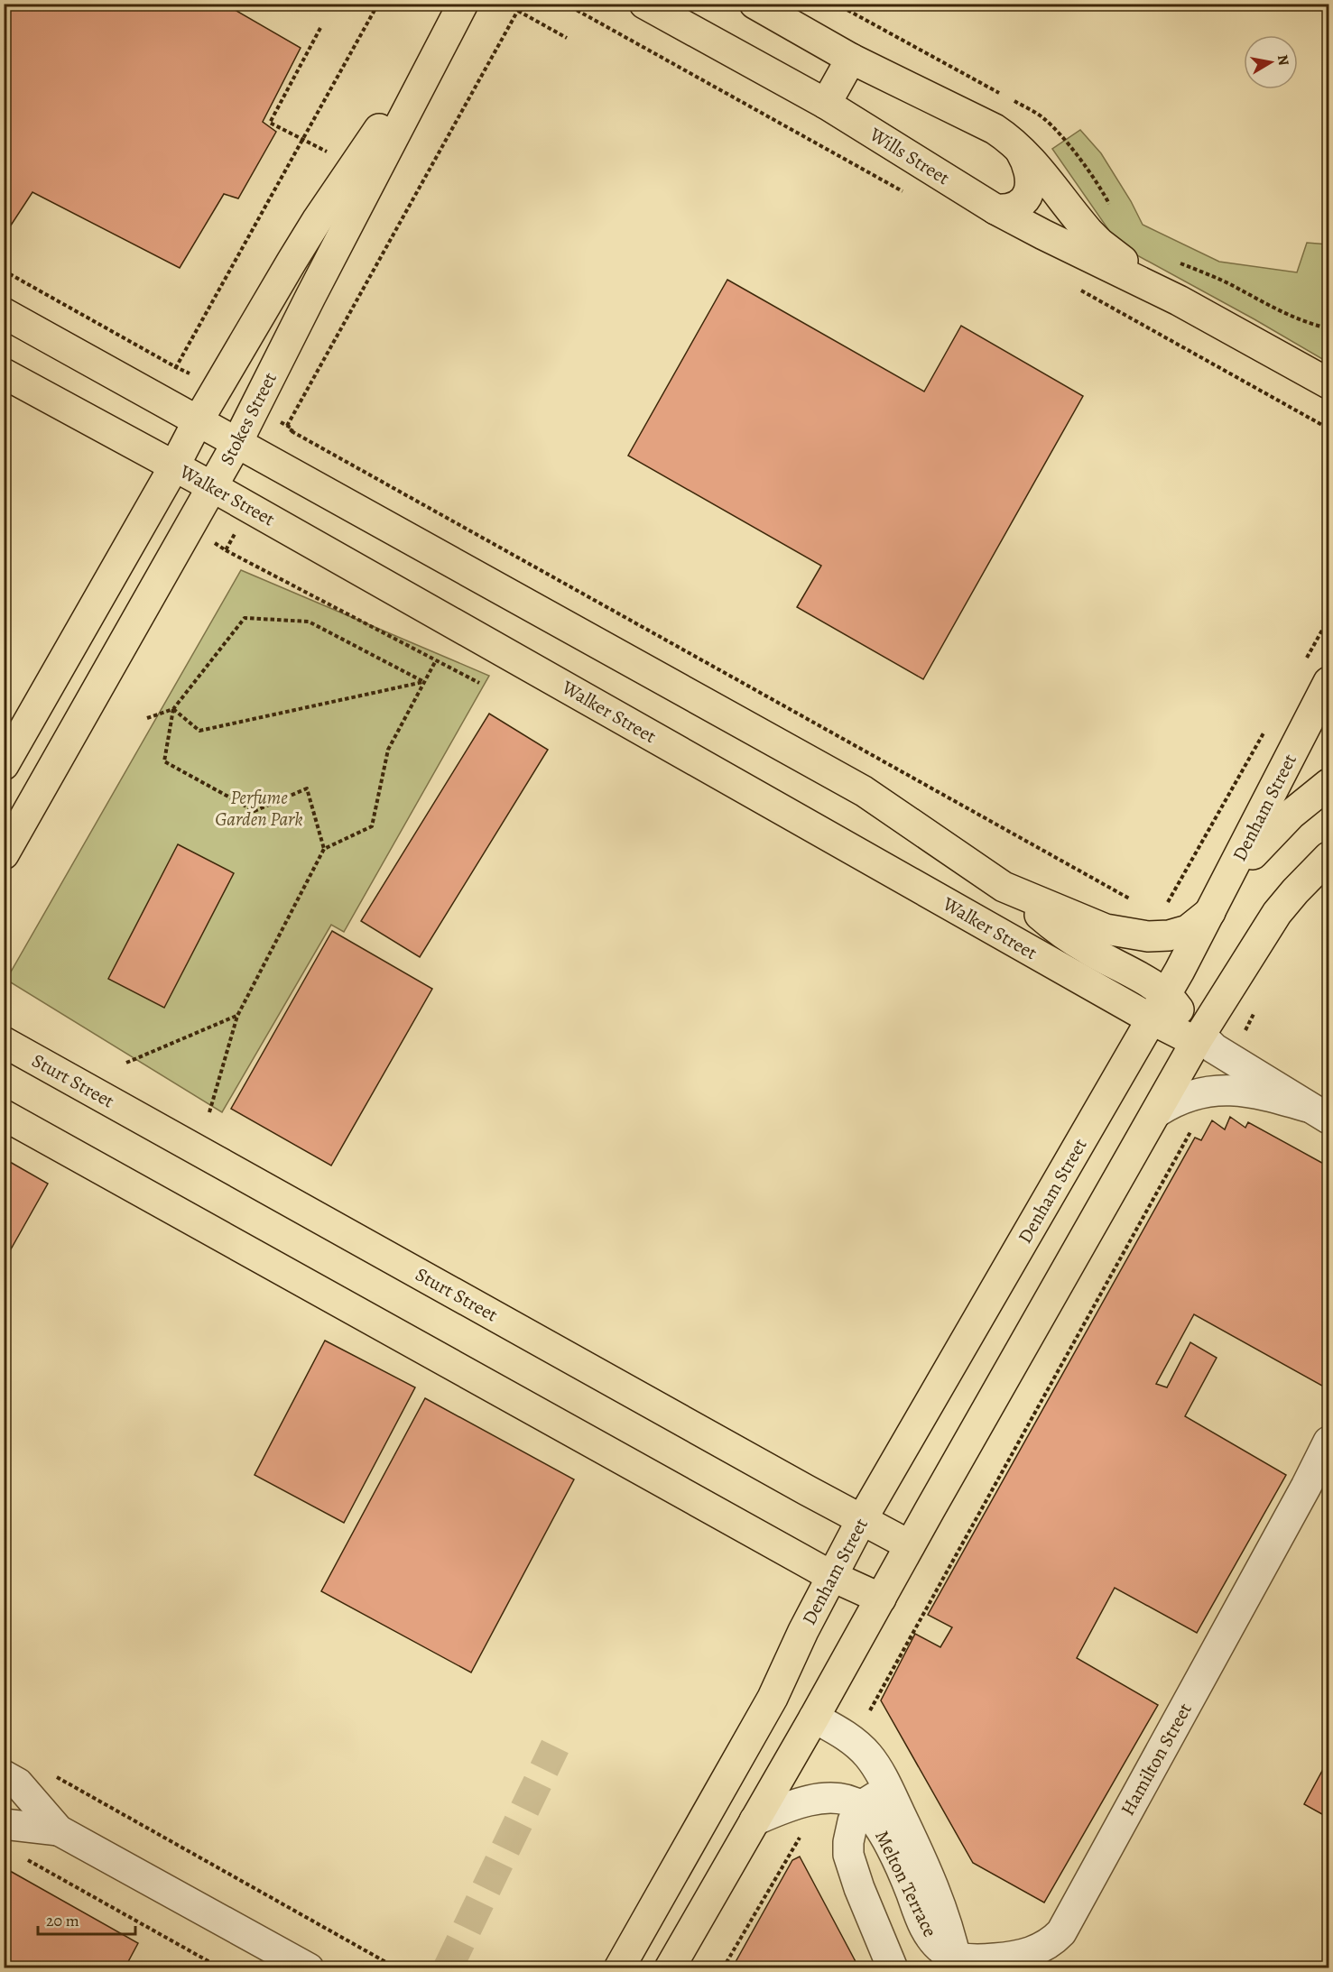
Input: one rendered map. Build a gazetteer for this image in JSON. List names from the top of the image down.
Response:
{
  "streets": {
    "main road": [
      "Wills Street",
      "Stokes Street",
      "Walker Street",
      "Denham Street",
      "Sturt Street"
    ],
    "street": ["Hamilton Street", "Melton Terrace"]
  },
  "crossings": [
    ["Stokes Street", "Walker Street"],
    ["Walker Street", "Denham Street"],
    ["Denham Street", "Sturt Street"],
    ["Hamilton Street", "Melton Terrace"]
  ],
  "parks": ["Perfume Garden Park"],
  "scale_bar": "20 m",
  "north": "right"
}
